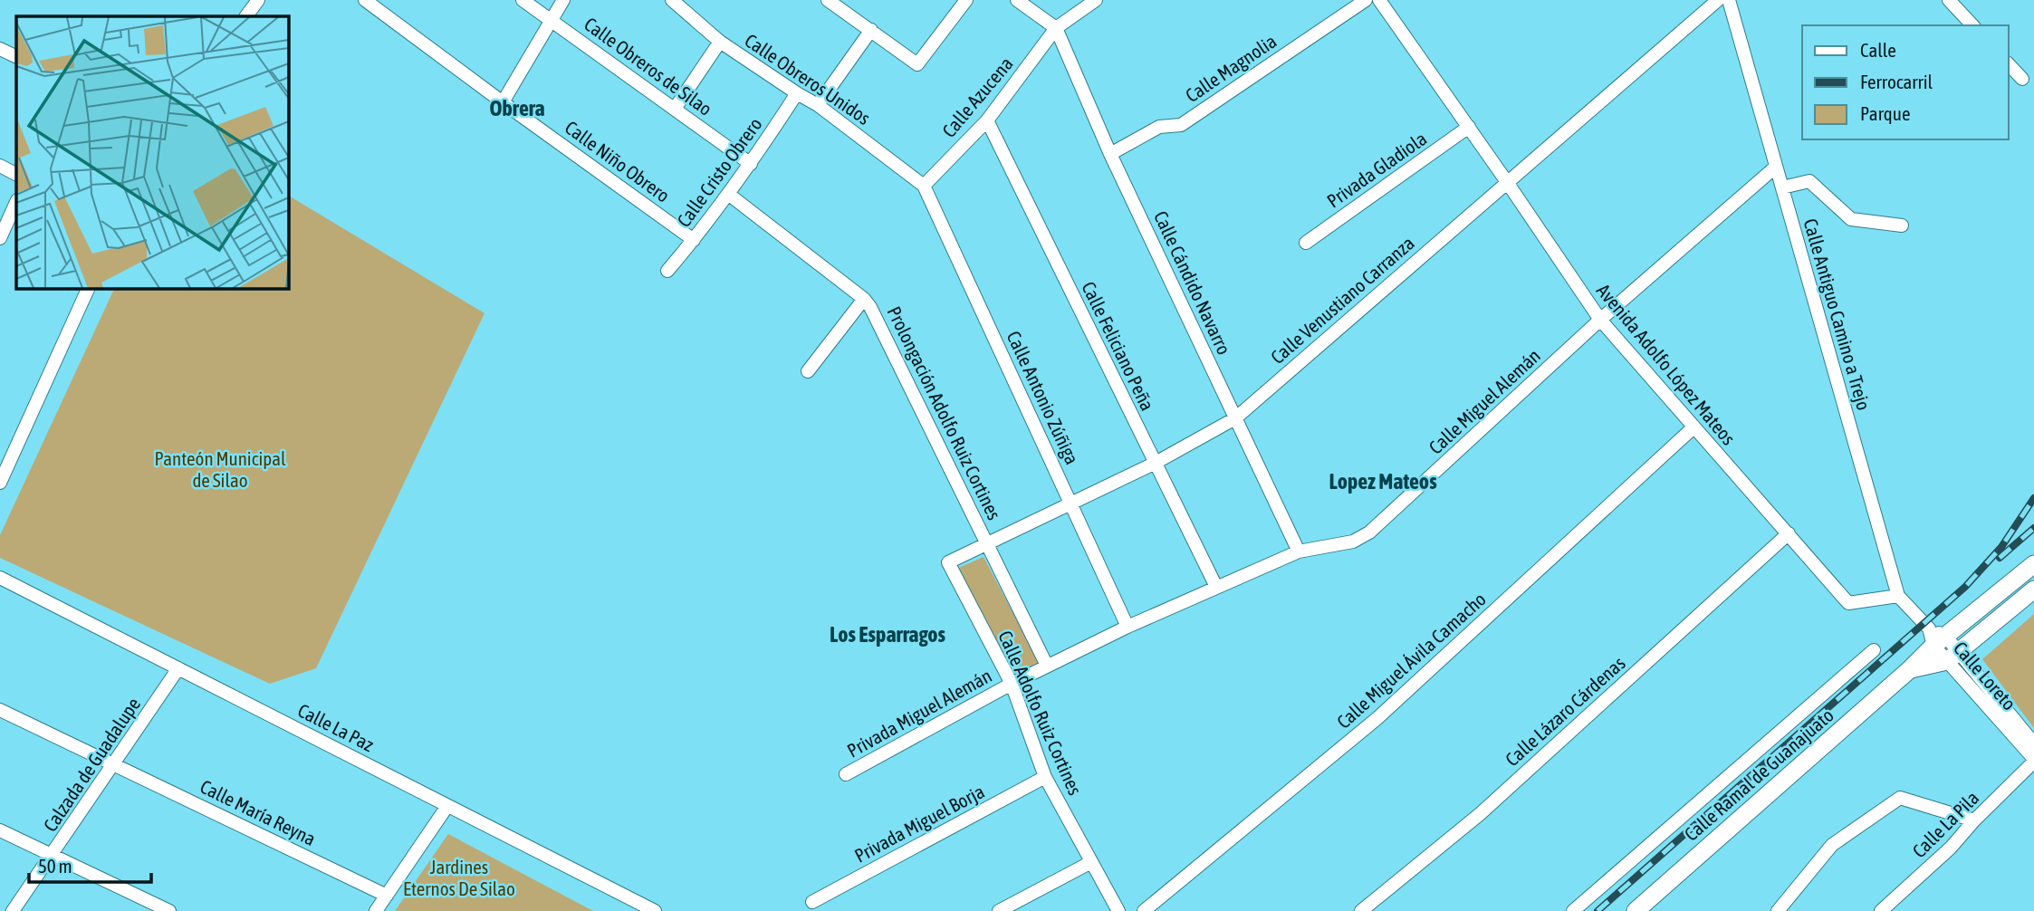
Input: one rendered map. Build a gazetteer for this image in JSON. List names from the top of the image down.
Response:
{
  "streets": {
    "street": [
      "Calle Obreros de Silao",
      "Calle Magnolia",
      "Calle Obreros Unidos",
      "Calle Azucena",
      "Calle Niño Obrero",
      "Privada Gladiola",
      "Calle Cristo Obrero",
      "Calle Cándido Navarro",
      "Calle Venustiano Carranza",
      "Calle Antiguo Camino a Trejo",
      "Calle Feliciano Peña",
      "Avenida Adolfo López Mateos",
      "Calle Antonio Zúñiga",
      "Calle Miguel Alemán",
      "Prolongación Adolfo Ruiz Cortines",
      "Calle Miguel Ávila Camacho",
      "Calle Loreto",
      "Calle Lázaro Cárdenas",
      "Privada Miguel Alemán",
      "Calle Adolfo Ruiz Cortines",
      "Calle La Paz",
      "Calzada de Guadalupe",
      "Calle Ramal de Guanajuato",
      "Calle María Reyna",
      "Privada Miguel Borja",
      "Calle La Pila"
    ]
  },
  "crossings": [
    ["Calle Obreros de Silao", "Calle Cristo Obrero"],
    ["Calle Magnolia", "Calle Cándido Navarro"],
    ["Calle Obreros Unidos", "Calle Azucena"],
    ["Calle Obreros Unidos", "Calle Cristo Obrero"],
    ["Calle Obreros Unidos", "Calle Antonio Zúñiga"],
    ["Calle Azucena", "Calle Cándido Navarro"],
    ["Calle Azucena", "Calle Feliciano Peña"],
    ["Calle Azucena", "Calle Antonio Zúñiga"],
    ["Calle Niño Obrero", "Calle Cristo Obrero"],
    ["Privada Gladiola", "Avenida Adolfo López Mateos"],
    ["Calle Cristo Obrero", "Prolongación Adolfo Ruiz Cortines"],
    ["Calle Cándido Navarro", "Calle Venustiano Carranza"],
    ["Calle Cándido Navarro", "Calle Miguel Alemán"],
    ["Calle Venustiano Carranza", "Calle Feliciano Peña"],
    ["Calle Venustiano Carranza", "Avenida Adolfo López Mateos"],
    ["Calle Venustiano Carranza", "Calle Antonio Zúñiga"],
    ["Calle Venustiano Carranza", "Prolongación Adolfo Ruiz Cortines"],
    ["Calle Venustiano Carranza", "Calle Adolfo Ruiz Cortines"],
    ["Calle Antiguo Camino a Trejo", "Avenida Adolfo López Mateos"],
    ["Calle Antiguo Camino a Trejo", "Calle Miguel Alemán"],
    ["Calle Antiguo Camino a Trejo", "Calle Loreto"],
    ["Calle Antiguo Camino a Trejo", "Calle Ramal de Guanajuato"],
    ["Calle Feliciano Peña", "Calle Miguel Alemán"],
    ["Avenida Adolfo López Mateos", "Calle Miguel Alemán"],
    ["Avenida Adolfo López Mateos", "Calle Miguel Ávila Camacho"],
    ["Avenida Adolfo López Mateos", "Calle Lázaro Cárdenas"],
    ["Calle Antonio Zúñiga", "Calle Miguel Alemán"],
    ["Calle Miguel Alemán", "Prolongación Adolfo Ruiz Cortines"],
    ["Calle Miguel Alemán", "Privada Miguel Alemán"],
    ["Calle Miguel Alemán", "Calle Adolfo Ruiz Cortines"],
    ["Calle Loreto", "Calle Ramal de Guanajuato"],
    ["Calle Loreto", "Calle La Pila"],
    ["Privada Miguel Alemán", "Calle Adolfo Ruiz Cortines"],
    ["Calle Adolfo Ruiz Cortines", "Privada Miguel Borja"],
    ["Calle La Paz", "Calzada de Guadalupe"],
    ["Calzada de Guadalupe", "Calle María Reyna"]
  ],
  "districts": ["Obrera", "Lopez Mateos", "Los Esparragos"],
  "parks": ["Panteón Municipal de Silao", "Jardines Eternos De Silao"],
  "legend": ["Calle", "Ferrocarril", "Parque"],
  "scale_bar": "50 m"
}
